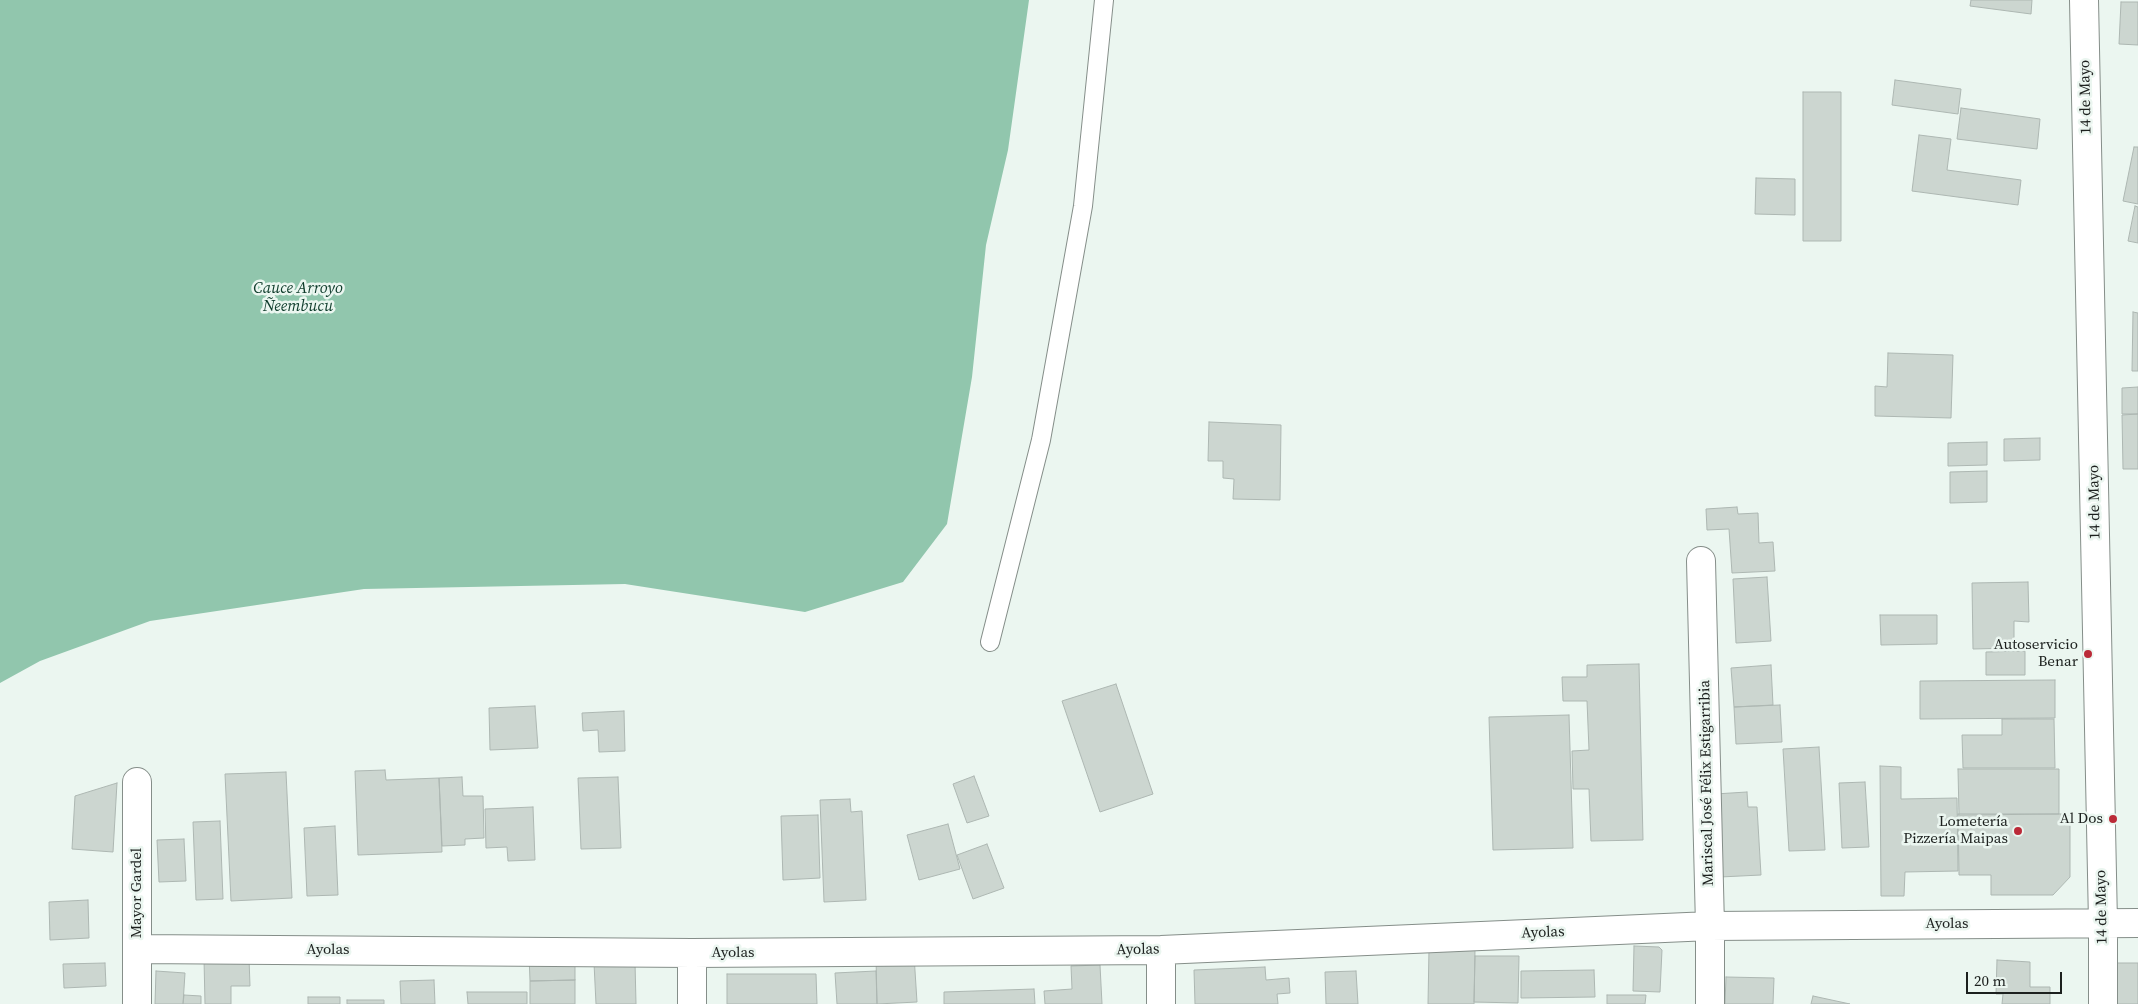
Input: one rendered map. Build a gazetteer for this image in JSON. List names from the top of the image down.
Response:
{
  "streets": {
    "street": [
      "14 de Mayo",
      "Mariscal José Félix Estigarribia",
      "Mayor Gardel",
      "Ayolas"
    ]
  },
  "crossings": [
    ["14 de Mayo", "Ayolas"],
    ["Mariscal José Félix Estigarribia", "Ayolas"],
    ["Mayor Gardel", "Ayolas"]
  ],
  "water": ["Cauce Arroyo Ñeembucu"],
  "places": ["Autoservicio Benar", "Al Dos", "Lometería Pizzería Maipas"],
  "scale_bar": "20 m"
}
